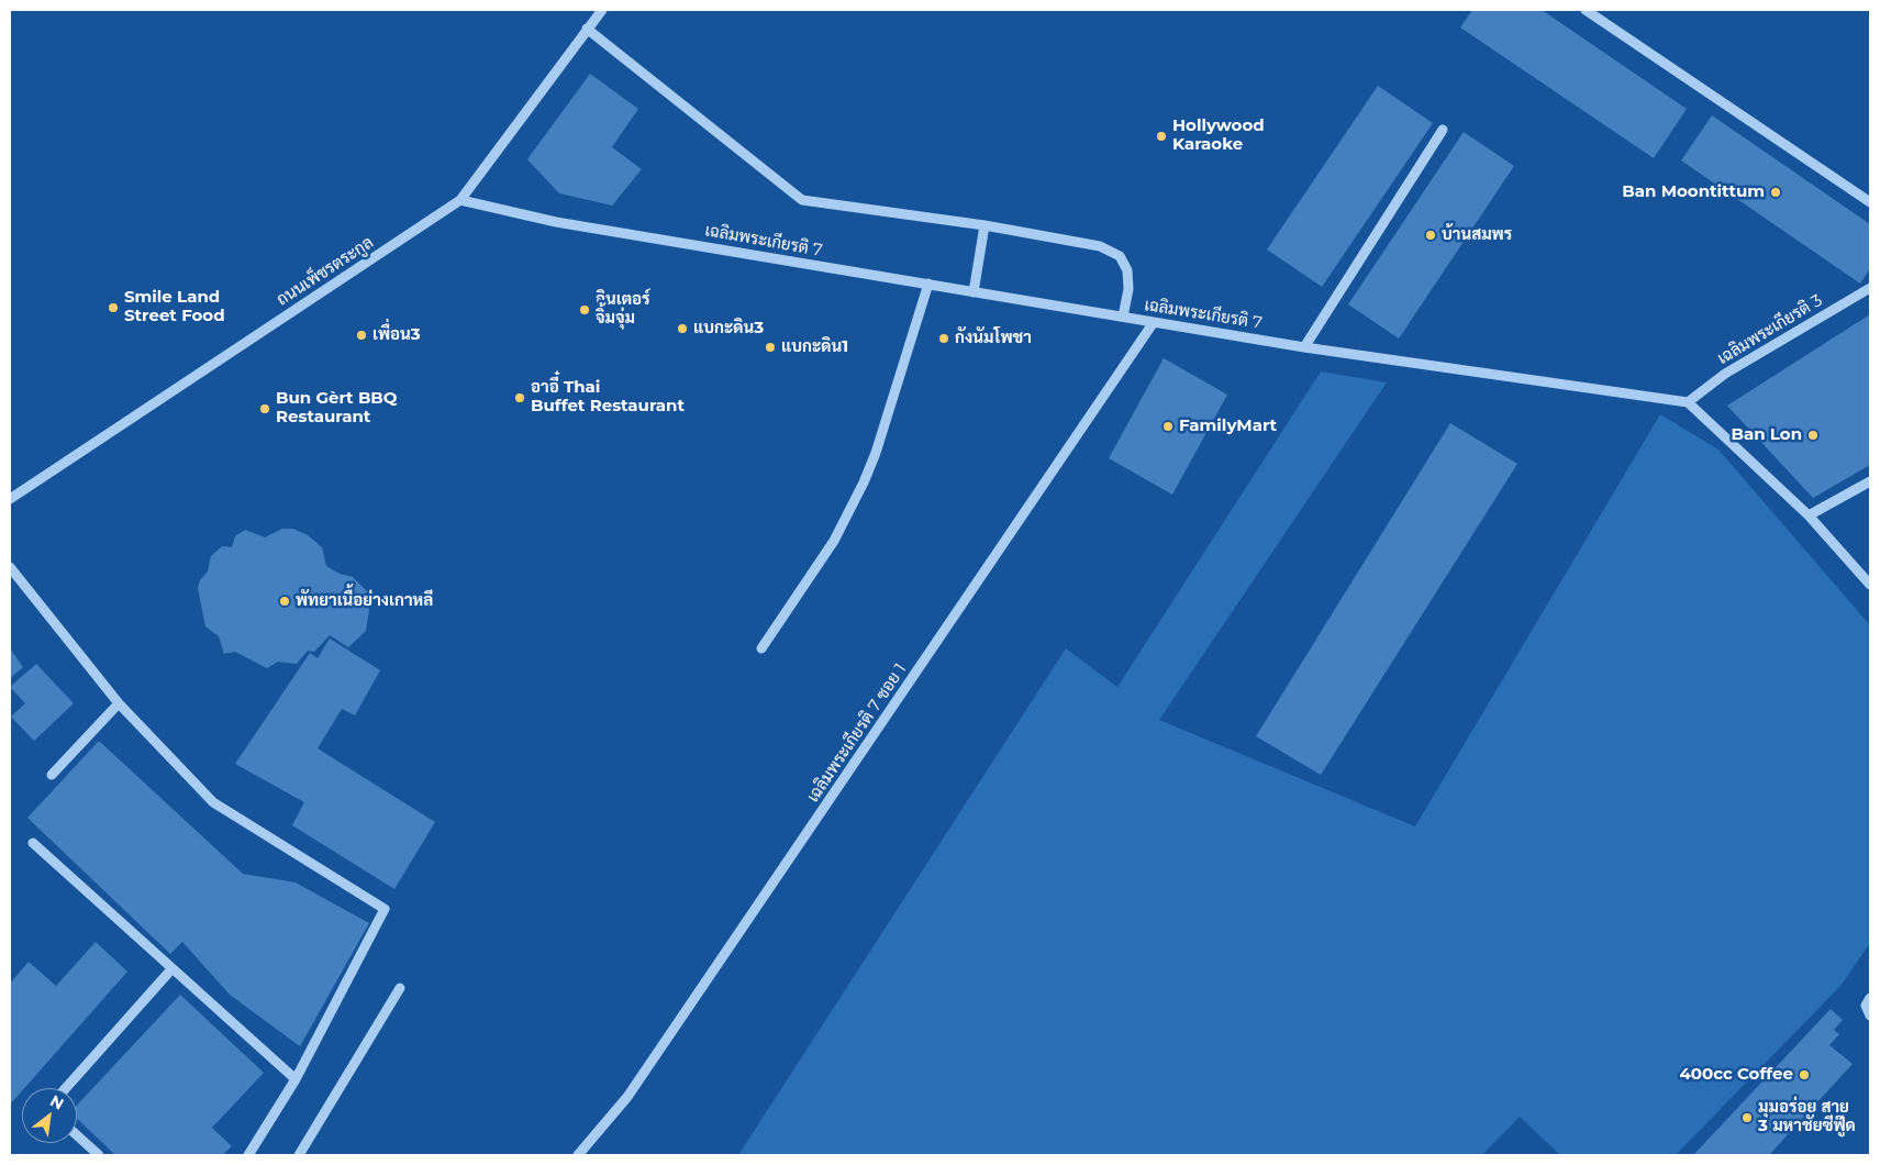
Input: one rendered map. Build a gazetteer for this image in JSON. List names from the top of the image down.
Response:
{
  "streets": {
    "street": [
      "เฉลิมพระเกียรติ 7",
      "ถนนเพ็ชรตระกูล",
      "เฉลิมพระเกียรติ 3",
      "เฉลิมพระเกียรติ 7 ซอย 1"
    ]
  },
  "crossings": [
    ["เฉลิมพระเกียรติ 7", "ถนนเพ็ชรตระกูล"],
    ["เฉลิมพระเกียรติ 7", "เฉลิมพระเกียรติ 3"],
    ["เฉลิมพระเกียรติ 7", "เฉลิมพระเกียรติ 7 ซอย 1"]
  ],
  "places": [
    "Hollywood Karaoke",
    "Ban Moontittum",
    "บ้านสมพร",
    "Smile Land Street Food",
    "อินเตอร์ จิ้มจุ่ม",
    "แบกะดิน3",
    "เพื่อน3",
    "กังนัมโพชา",
    "แบกะดิน1",
    "อาอี๋ Thai Buffet Restaurant",
    "Bun Gèrt BBQ Restaurant",
    "FamilyMart",
    "Ban Lon",
    "พัทยาเนื้อย่างเกาหลี",
    "400cc Coffee",
    "มุมอร่อย สาย 3 มหาชัยซีฟู๊ด"
  ],
  "north": "top right"
}
